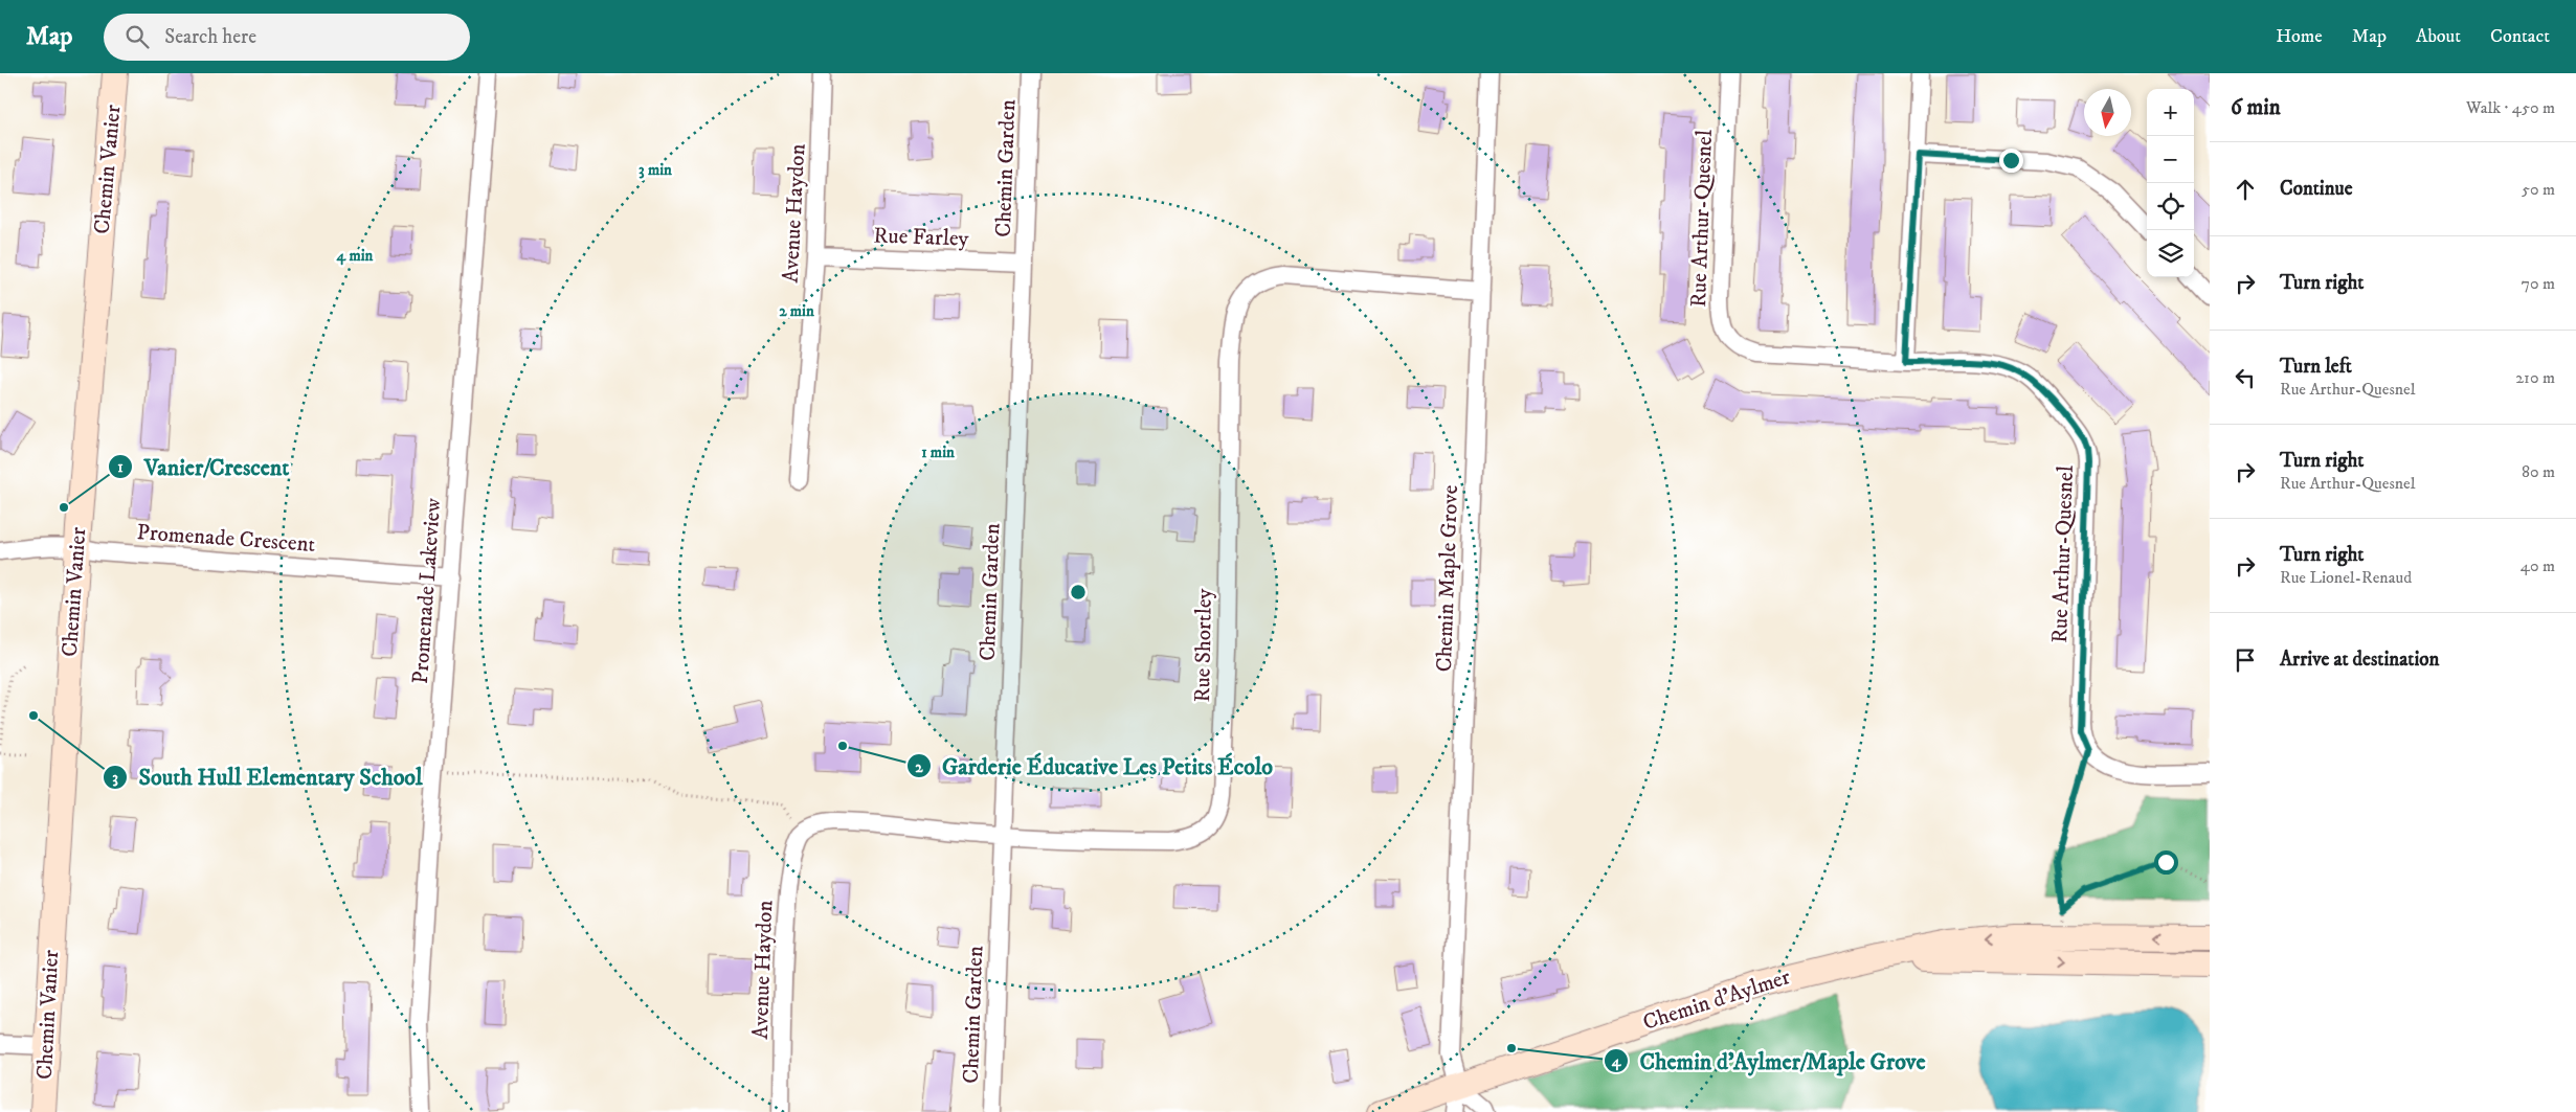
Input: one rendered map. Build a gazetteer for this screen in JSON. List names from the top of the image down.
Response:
{
  "streets": {
    "main road": ["Chemin Vanier", "Chemin d'Aylmer"],
    "street": [
      "Chemin Garden",
      "Avenue Haydon",
      "Rue Arthur-Quesnel",
      "Rue Farley",
      "Promenade Crescent",
      "Chemin Maple Grove",
      "Promenade Lakeview",
      "Rue Shortley"
    ]
  },
  "crossings": [
    ["Chemin Garden", "Rue Farley"],
    ["Chemin Garden", "Rue Shortley"],
    ["Chemin Vanier", "Promenade Crescent"],
    ["Avenue Haydon", "Rue Farley"],
    ["Avenue Haydon", "Rue Shortley"],
    ["Promenade Crescent", "Promenade Lakeview"],
    ["Chemin Maple Grove", "Rue Shortley"],
    ["Chemin Maple Grove", "Chemin d'Aylmer"]
  ],
  "places": [
    "Vanier/Crescent",
    "South Hull Elementary School",
    "Garderie Éducative Les Petits Écolo",
    "Chemin d'Aylmer/Maple Grove"
  ],
  "north": "bottom",
  "page": {
    "header": "Map",
    "search": "Search here",
    "nav": [
      "Home",
      "Map",
      "About",
      "Contact"
    ],
    "heading": ["6 min", "Walk · 450 m"],
    "map_buttons": ["+", "−"],
    "list": [
      ["Continue", "50 m"],
      ["Turn right", "70 m"],
      ["Turn left", "Rue Arthur-Quesnel", "210 m"],
      ["Turn right", "Rue Arthur-Quesnel", "80 m"],
      ["Turn right", "Rue Lionel-Renaud", "40 m"],
      "Arrive at destination"
    ]
  },
  "rings": [
    "3 min",
    "4 min",
    "2 min",
    "1 min"
  ]
}
